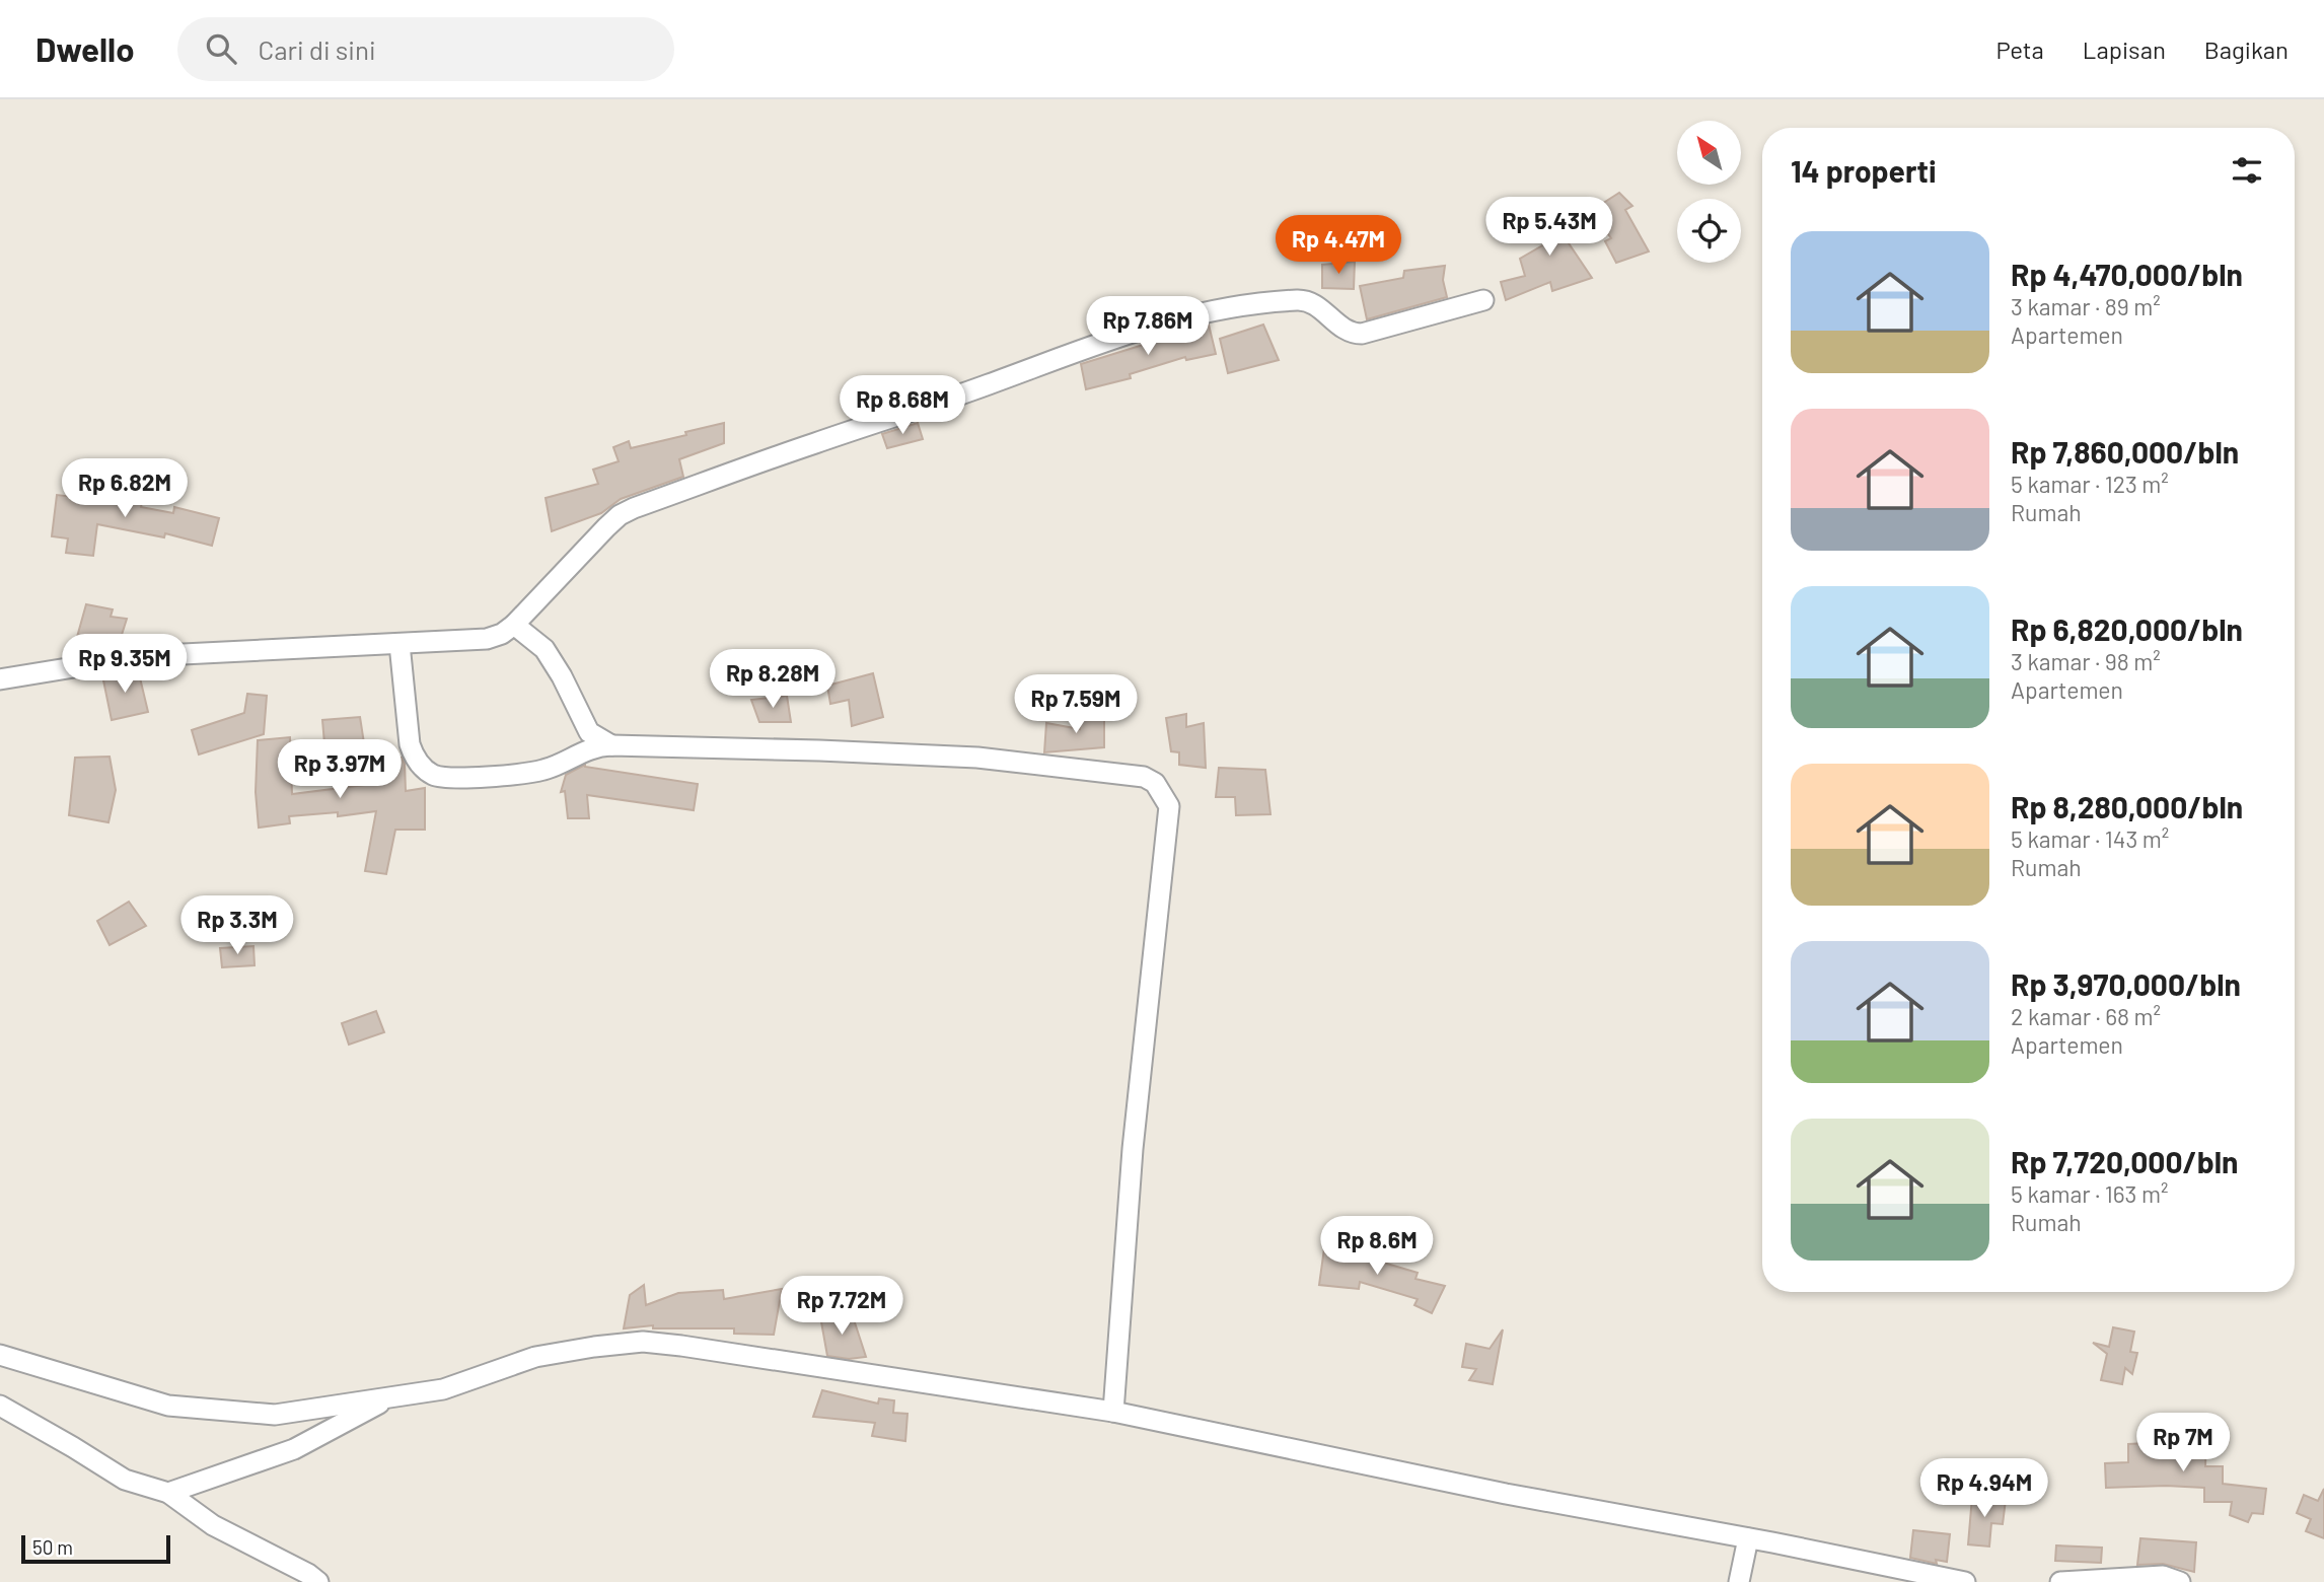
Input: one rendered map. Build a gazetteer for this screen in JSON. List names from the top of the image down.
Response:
{
  "scale_bar": "50 m",
  "north": "top left",
  "page": {
    "header": "Dwello",
    "search": "Cari di sini",
    "nav": ["Peta", "Lapisan", "Bagikan"],
    "heading": "14 properti",
    "price": [
      "Rp 5.43M",
      "Rp 4.47M",
      "Rp 7.86M",
      "Rp 8.68M",
      "Rp 6.82M",
      "Rp 9.35M",
      "Rp 8.28M",
      "Rp 7.59M",
      "Rp 3.97M",
      "Rp 3.3M",
      "Rp 8.6M",
      "Rp 7.72M",
      "Rp 7M",
      "Rp 4.94M"
    ],
    "list": [
      {
        "name": "Rp 4,470,000/bln",
        "note": "3 kamar · 89 m² · Apartemen"
      },
      {
        "name": "Rp 7,860,000/bln",
        "note": "5 kamar · 123 m² · Rumah"
      },
      {
        "name": "Rp 6,820,000/bln",
        "note": "3 kamar · 98 m² · Apartemen"
      },
      {
        "name": "Rp 8,280,000/bln",
        "note": "5 kamar · 143 m² · Rumah"
      },
      {
        "name": "Rp 3,970,000/bln",
        "note": "2 kamar · 68 m² · Apartemen"
      },
      {
        "name": "Rp 7,720,000/bln",
        "note": "5 kamar · 163 m² · Rumah"
      }
    ],
    "scale": "50 m"
  }
}
